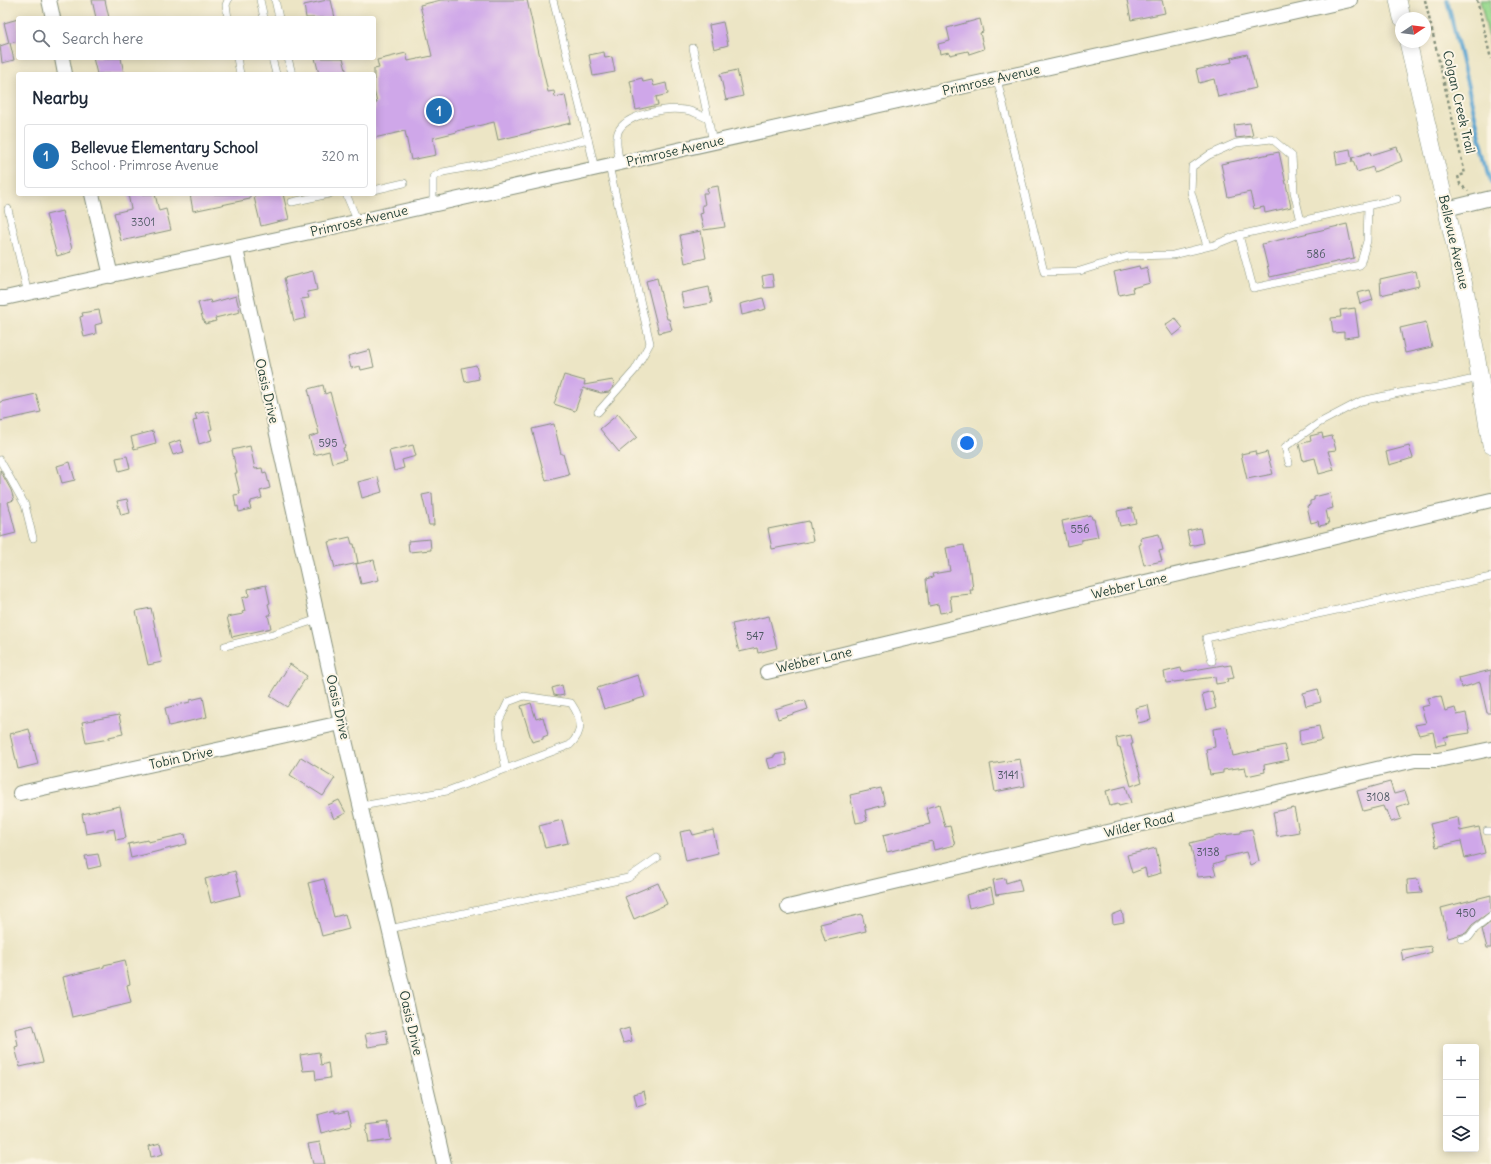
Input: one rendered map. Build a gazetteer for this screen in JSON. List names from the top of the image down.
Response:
{
  "streets": {
    "street": [
      "Primrose Avenue",
      "Bellevue Avenue",
      "Oasis Drive",
      "Webber Lane",
      "Tobin Drive",
      "Wilder Road"
    ],
    "path": ["Colgan Creek Trail"]
  },
  "crossings": [
    ["Primrose Avenue", "Oasis Drive"],
    ["Oasis Drive", "Tobin Drive"]
  ],
  "house_numbers": [
    "3301",
    "586",
    "595",
    "556",
    "547",
    "3141",
    "3108",
    "3138",
    "450"
  ],
  "north": "right",
  "page": {
    "search": "Search here",
    "heading": "Nearby",
    "pins": "1",
    "list": [
      {
        "mark": "1",
        "name": "Bellevue Elementary School",
        "note": "School · Primrose Avenue",
        "value": "320 m"
      }
    ],
    "map_buttons": ["+", "−"]
  }
}
